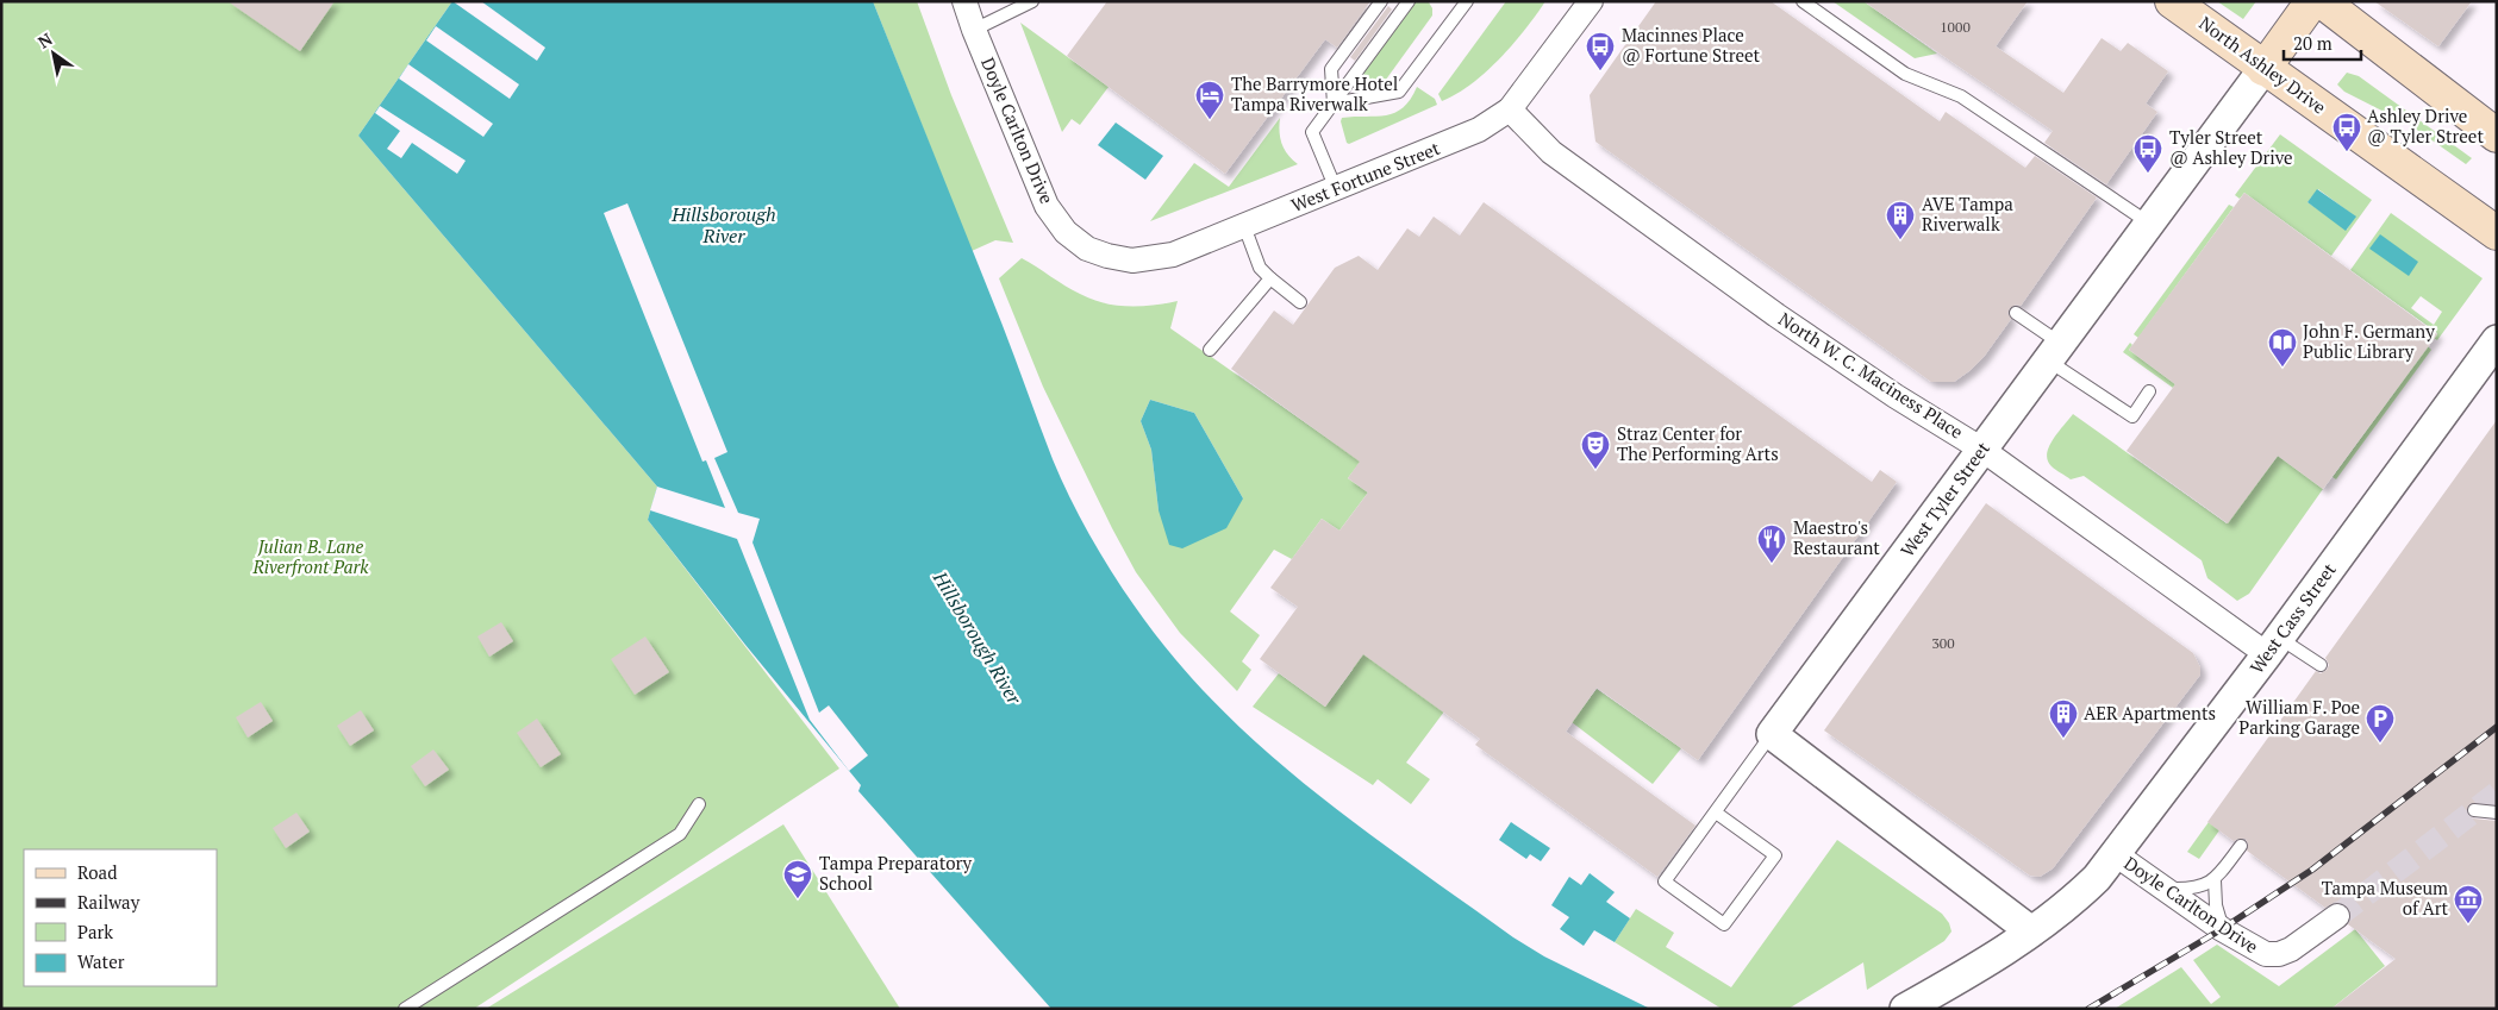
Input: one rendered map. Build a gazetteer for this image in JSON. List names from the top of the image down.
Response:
{
  "streets": {
    "main road": ["North Ashley Drive", "West Tyler Street"],
    "street": [
      "Doyle Carlton Drive",
      "West Fortune Street",
      "North W. C. Maciness Place",
      "West Cass Street"
    ]
  },
  "crossings": [
    ["North Ashley Drive", "West Tyler Street"],
    ["Doyle Carlton Drive", "West Fortune Street"],
    ["Doyle Carlton Drive", "West Cass Street"],
    ["West Fortune Street", "North W. C. Maciness Place"],
    ["North W. C. Maciness Place", "West Tyler Street"],
    ["North W. C. Maciness Place", "West Cass Street"]
  ],
  "water": ["Hillsborough River"],
  "parks": ["Julian B. Lane Riverfront Park"],
  "places": {
    "bus stop": ["Macinnes Place @ Fortune Street", "Ashley Drive @ Tyler Street", "Tyler Street @ Ashley Drive"],
    "hotel": ["The Barrymore Hotel Tampa Riverwalk"],
    "building": ["AVE Tampa Riverwalk", "AER Apartments"],
    "library": ["John F. Germany Public Library"],
    "theatre": ["Straz Center for The Performing Arts"],
    "restaurant": ["Maestro's Restaurant"],
    "parking": ["William F. Poe Parking Garage"],
    "school or university": ["Tampa Preparatory School"],
    "museum": ["Tampa Museum of Art"]
  },
  "house_numbers": ["1000", "300"],
  "legend": [
    "Road",
    "Railway",
    "Park",
    "Water"
  ],
  "scale_bar": "20 m",
  "north": "top left"
}
